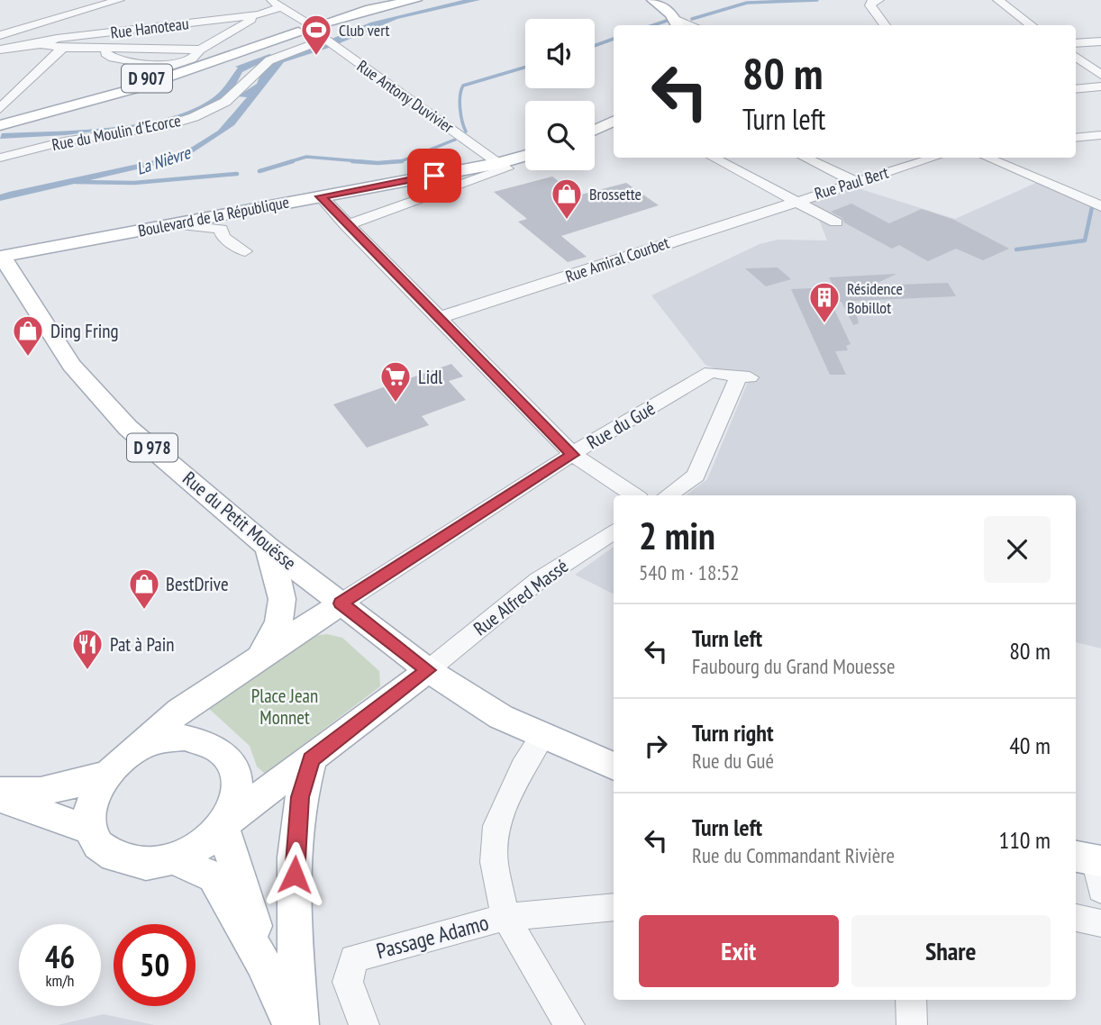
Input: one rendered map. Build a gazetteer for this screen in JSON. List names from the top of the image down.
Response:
{
  "streets": {
    "main road": [
      "D 907",
      "Boulevard de la République",
      "D 978",
      "Rue du Petit Mouësse"
    ],
    "street": [
      "Rue Hanoteau",
      "Rue Antony Duvivier",
      "Rue du Moulin d'Ecorce",
      "Rue Paul Bert",
      "Rue Amiral Courbet",
      "Rue du Gué",
      "Rue Alfred Massé",
      "Passage Adamo"
    ]
  },
  "crossings": [
    ["D 907", "Rue Antony Duvivier"],
    ["Rue Antony Duvivier", "Rue du Moulin d'Ecorce"],
    ["Rue Antony Duvivier", "Boulevard de la République"],
    ["Rue Paul Bert", "Rue Amiral Courbet"],
    ["Boulevard de la République", "Rue du Petit Mouësse"],
    ["Rue du Gué", "D 978"],
    ["Rue du Gué", "Rue du Petit Mouësse"],
    ["D 978", "Rue du Petit Mouësse"],
    ["D 978", "Rue Alfred Massé"]
  ],
  "water": ["La Nièvre"],
  "parks": ["Place Jean Monnet"],
  "places": {
    "sports": ["Club vert"],
    "shop": ["Brossette", "Ding Fring", "BestDrive"],
    "building": ["Résidence Bobillot"],
    "supermarket": ["Lidl"],
    "restaurant": ["Pat à Pain"]
  },
  "page": {
    "turn": ["80 m", "Turn left"],
    "heading": ["2 min", "540 m · 18:52"],
    "list": [
      {
        "name": "Turn left",
        "note": "Faubourg du Grand Mouesse",
        "value": "80 m"
      },
      {
        "name": "Turn right",
        "note": "Rue du Gué",
        "value": "40 m"
      },
      {
        "name": "Turn left",
        "note": "Rue du Commandant Rivière",
        "value": "110 m"
      }
    ],
    "buttons": ["Exit", "Share"],
    "speed": "46 km/h",
    "limit": "50"
  }
}
